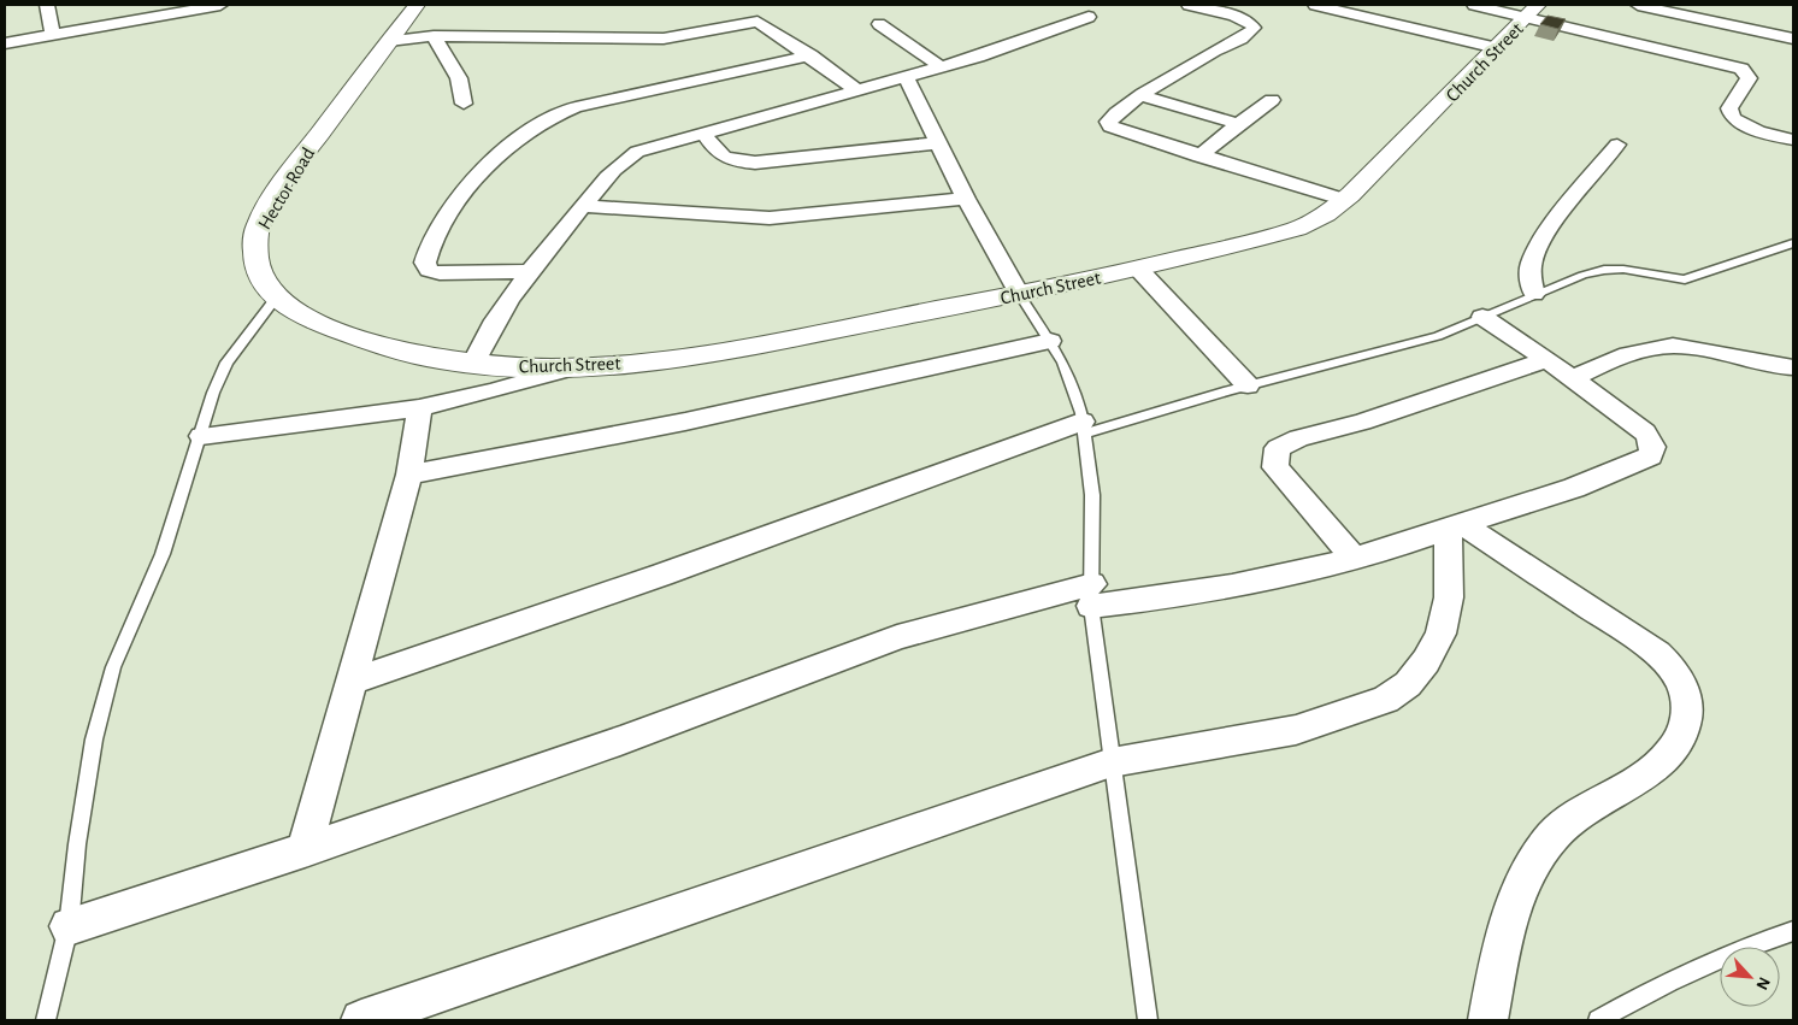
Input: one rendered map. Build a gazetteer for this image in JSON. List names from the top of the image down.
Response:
{
  "streets": {
    "street": ["Church Street", "Hector Road"]
  },
  "crossings": [
    ["Church Street", "Hector Road"]
  ],
  "north": "bottom right"
}
